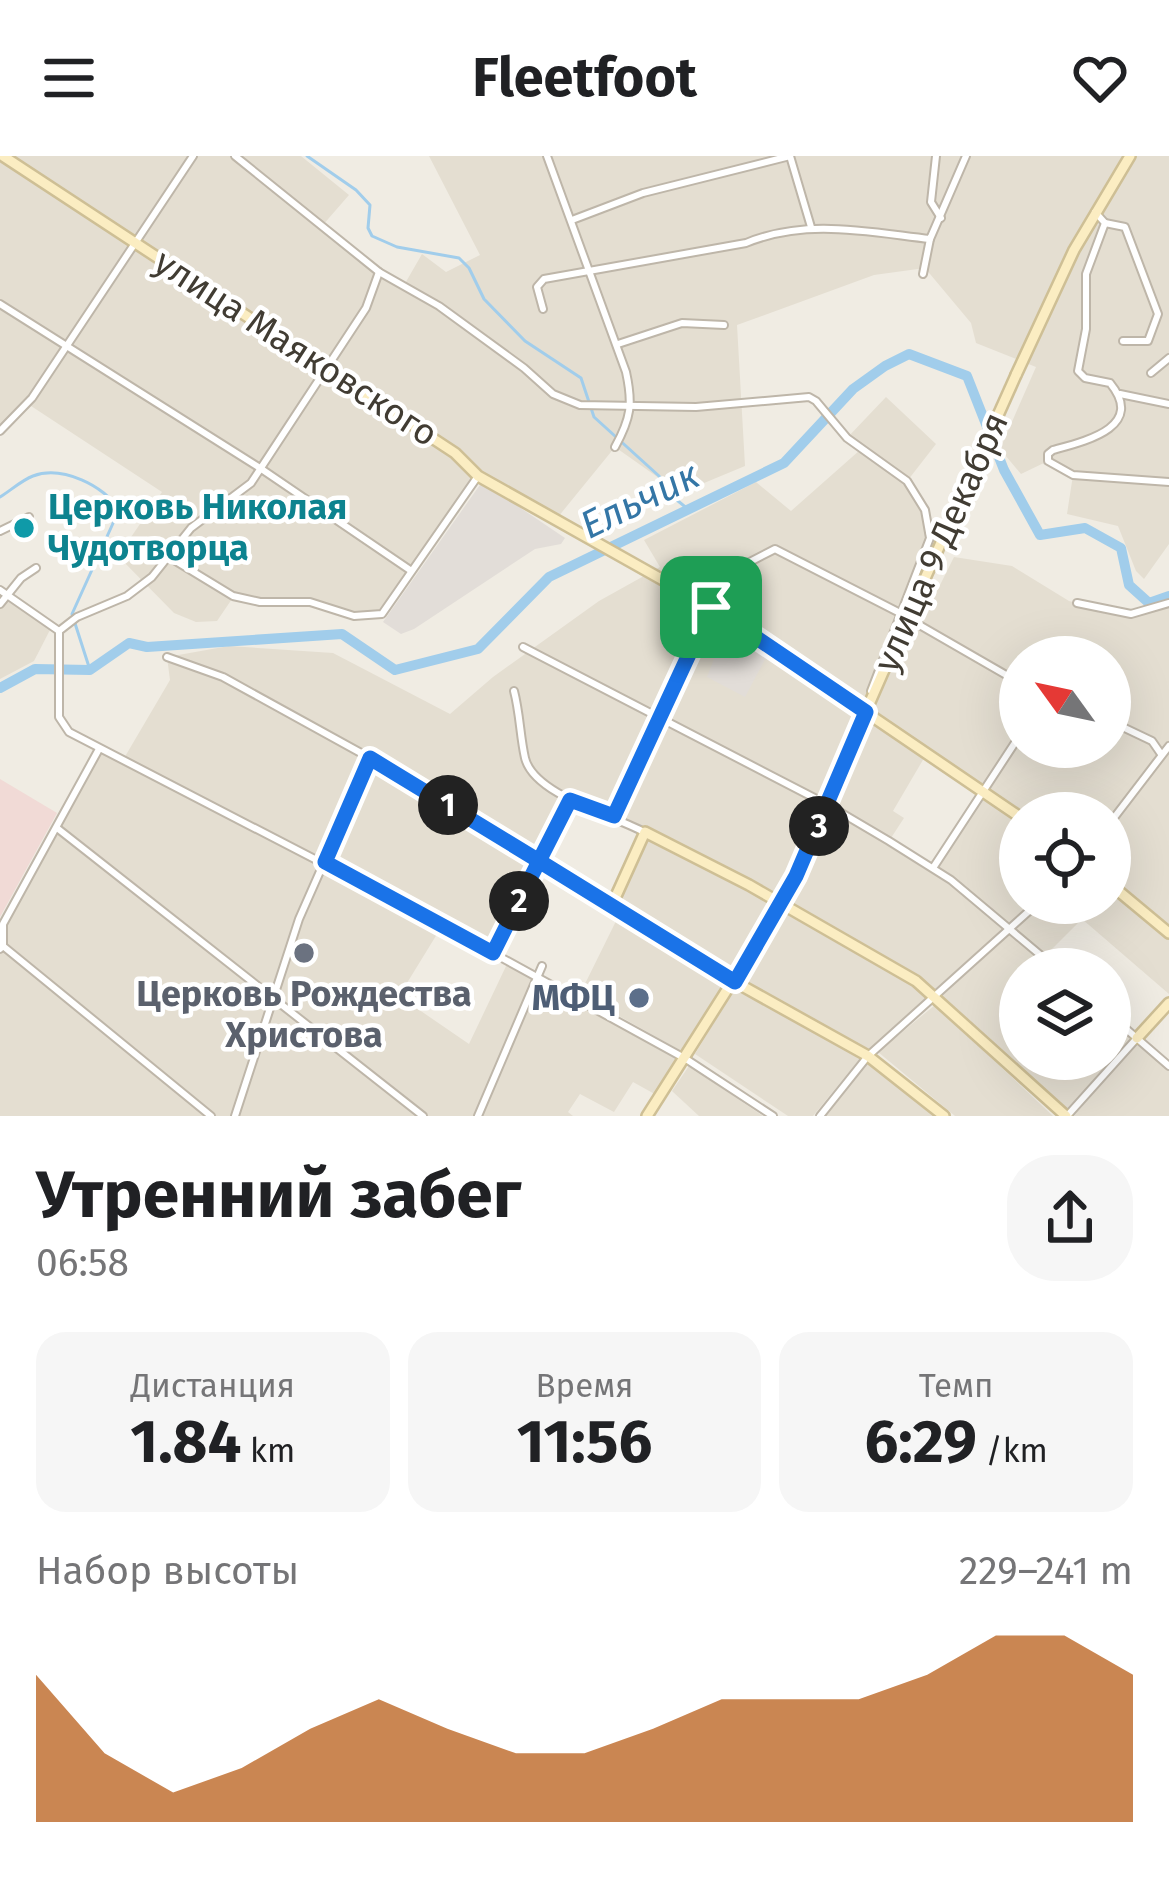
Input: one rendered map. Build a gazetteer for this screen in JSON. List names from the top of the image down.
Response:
{
  "streets": {
    "main road": ["улица Маяковского", "улица 9 Декабря"]
  },
  "water": ["Ельчик"],
  "places": ["Церковь Николая Чудотворца", "Церковь Рождества Христова", "МФЦ"],
  "north": "top left",
  "page": {
    "header": "Fleetfoot",
    "pins": ["1", "3", "2"],
    "heading": ["Утренний забег", "06:58"],
    "stats": [
      ["Дистанция", "1.84 km"],
      ["Время", "11:56"],
      ["Темп", "6:29 /km"]
    ],
    "chart": ["Набор высоты", "229–241 m"]
  }
}
